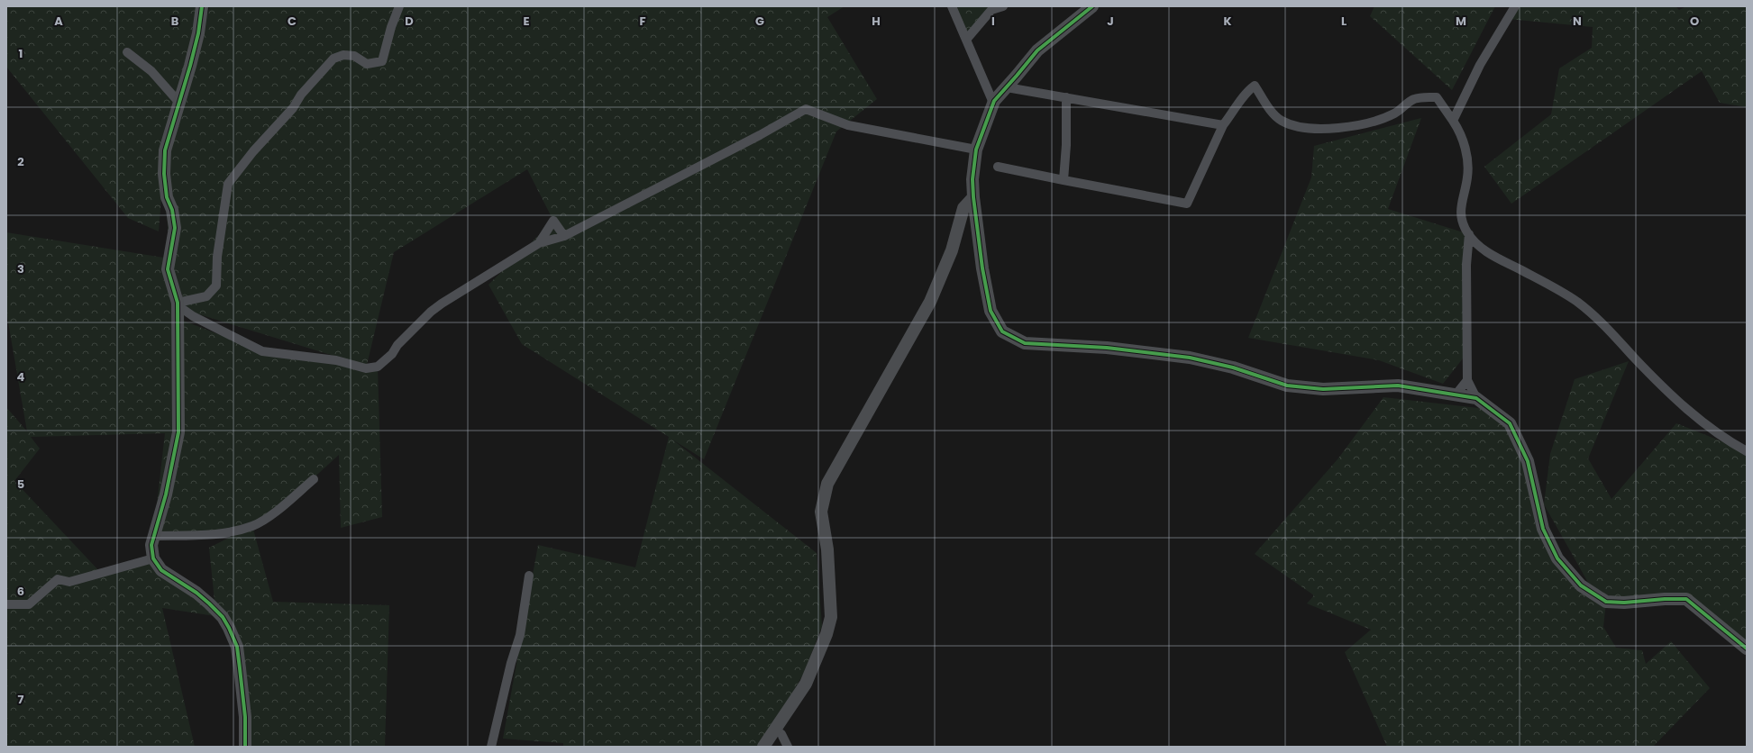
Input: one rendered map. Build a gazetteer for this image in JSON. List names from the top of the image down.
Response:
{
  "grid": {
    "columns": [
      "A",
      "B",
      "C",
      "D",
      "E",
      "F",
      "G",
      "H",
      "I",
      "J",
      "K",
      "L",
      "M",
      "N",
      "O"
    ],
    "rows": [
      "1",
      "2",
      "3",
      "4",
      "5",
      "6",
      "7"
    ]
  }
}
